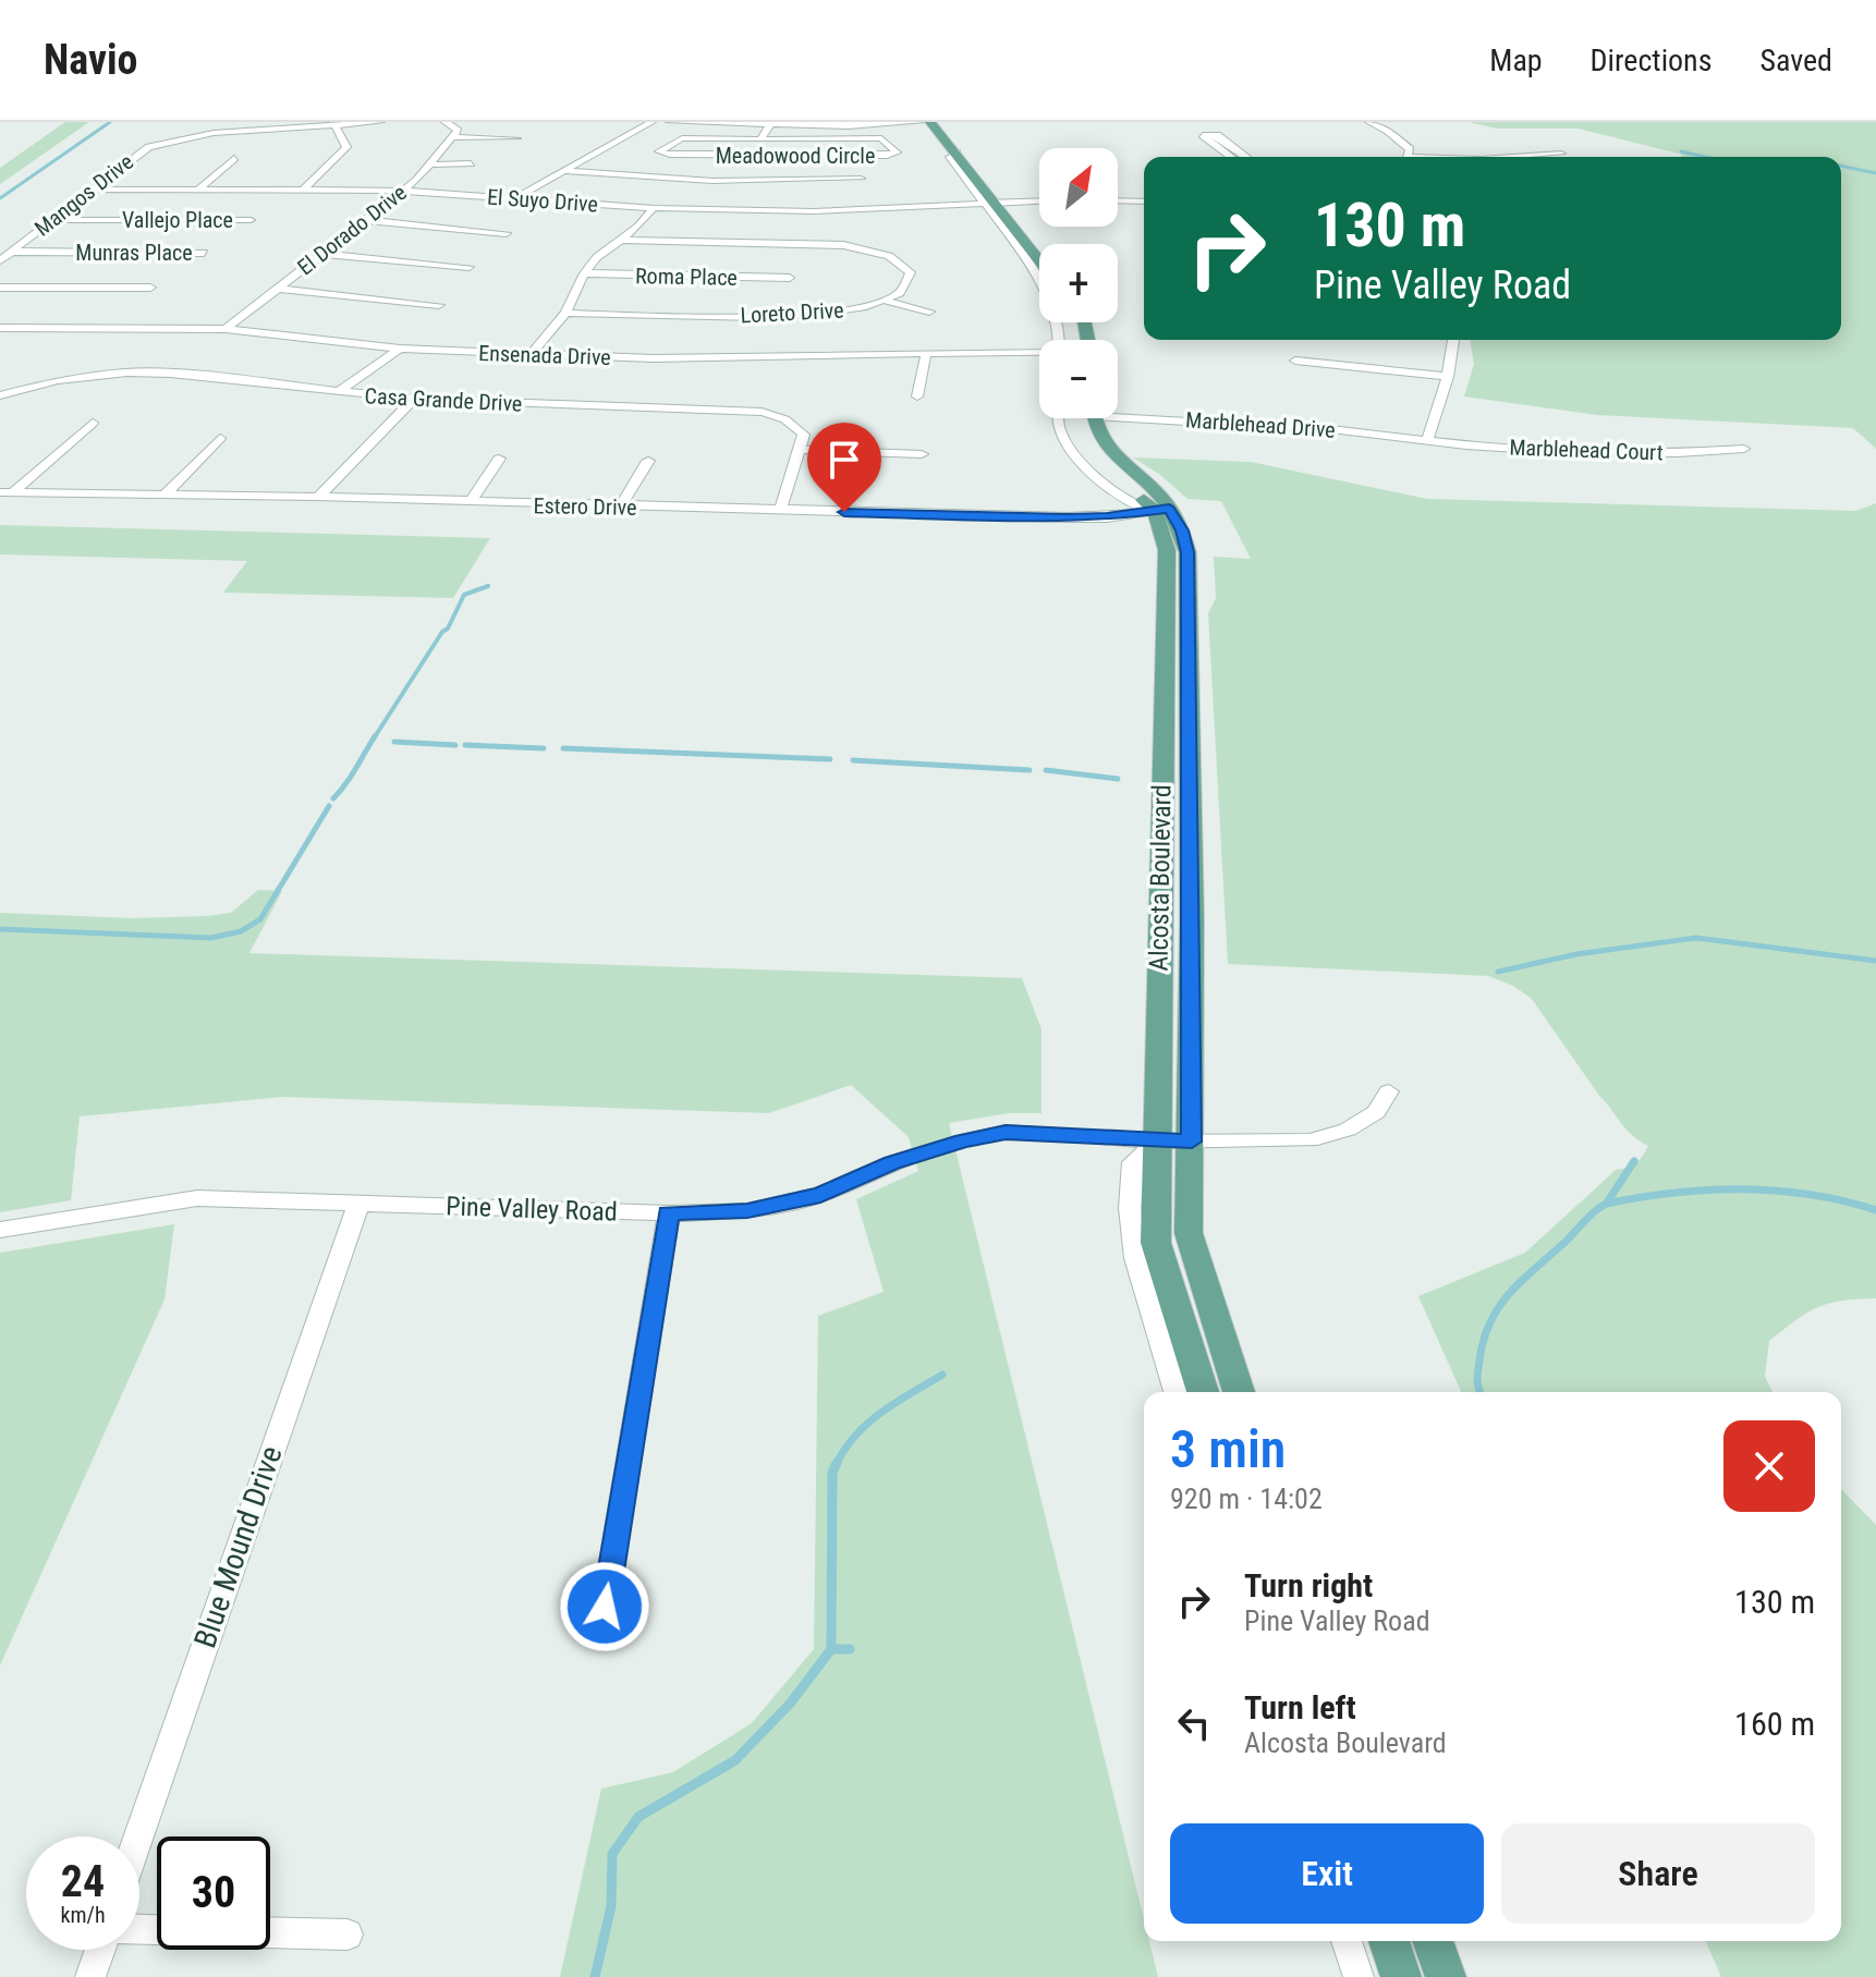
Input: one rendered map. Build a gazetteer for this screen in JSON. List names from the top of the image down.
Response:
{
  "streets": {
    "main road": ["Alcosta Boulevard"],
    "street": [
      "Meadowood Circle",
      "Mangos Drive",
      "El Suyo Drive",
      "Vallejo Place",
      "El Dorado Drive",
      "Munras Place",
      "Roma Place",
      "Loreto Drive",
      "Ensenada Drive",
      "Casa Grande Drive",
      "Marblehead Drive",
      "Marblehead Court",
      "Estero Drive",
      "Pine Valley Road",
      "Blue Mound Drive"
    ]
  },
  "crossings": [
    ["Mangos Drive", "El Suyo Drive"],
    ["Mangos Drive", "Vallejo Place"],
    ["Mangos Drive", "Munras Place"],
    ["El Suyo Drive", "El Dorado Drive"],
    ["El Dorado Drive", "Ensenada Drive"],
    ["Marblehead Drive", "Marblehead Court"],
    ["Estero Drive", "Alcosta Boulevard"],
    ["Alcosta Boulevard", "Pine Valley Road"],
    ["Pine Valley Road", "Blue Mound Drive"]
  ],
  "north": "top right",
  "page": {
    "header": "Navio",
    "nav": ["Map", "Directions", "Saved"],
    "map_buttons": ["+", "−"],
    "turn": ["130 m", "Pine Valley Road"],
    "heading": ["3 min", "920 m · 14:02"],
    "list": [
      {
        "name": "Turn right",
        "note": "Pine Valley Road",
        "value": "130 m"
      },
      {
        "name": "Turn left",
        "note": "Alcosta Boulevard",
        "value": "160 m"
      }
    ],
    "buttons": ["Exit", "Share"],
    "speed": "24 km/h",
    "limit": "30"
  }
}
